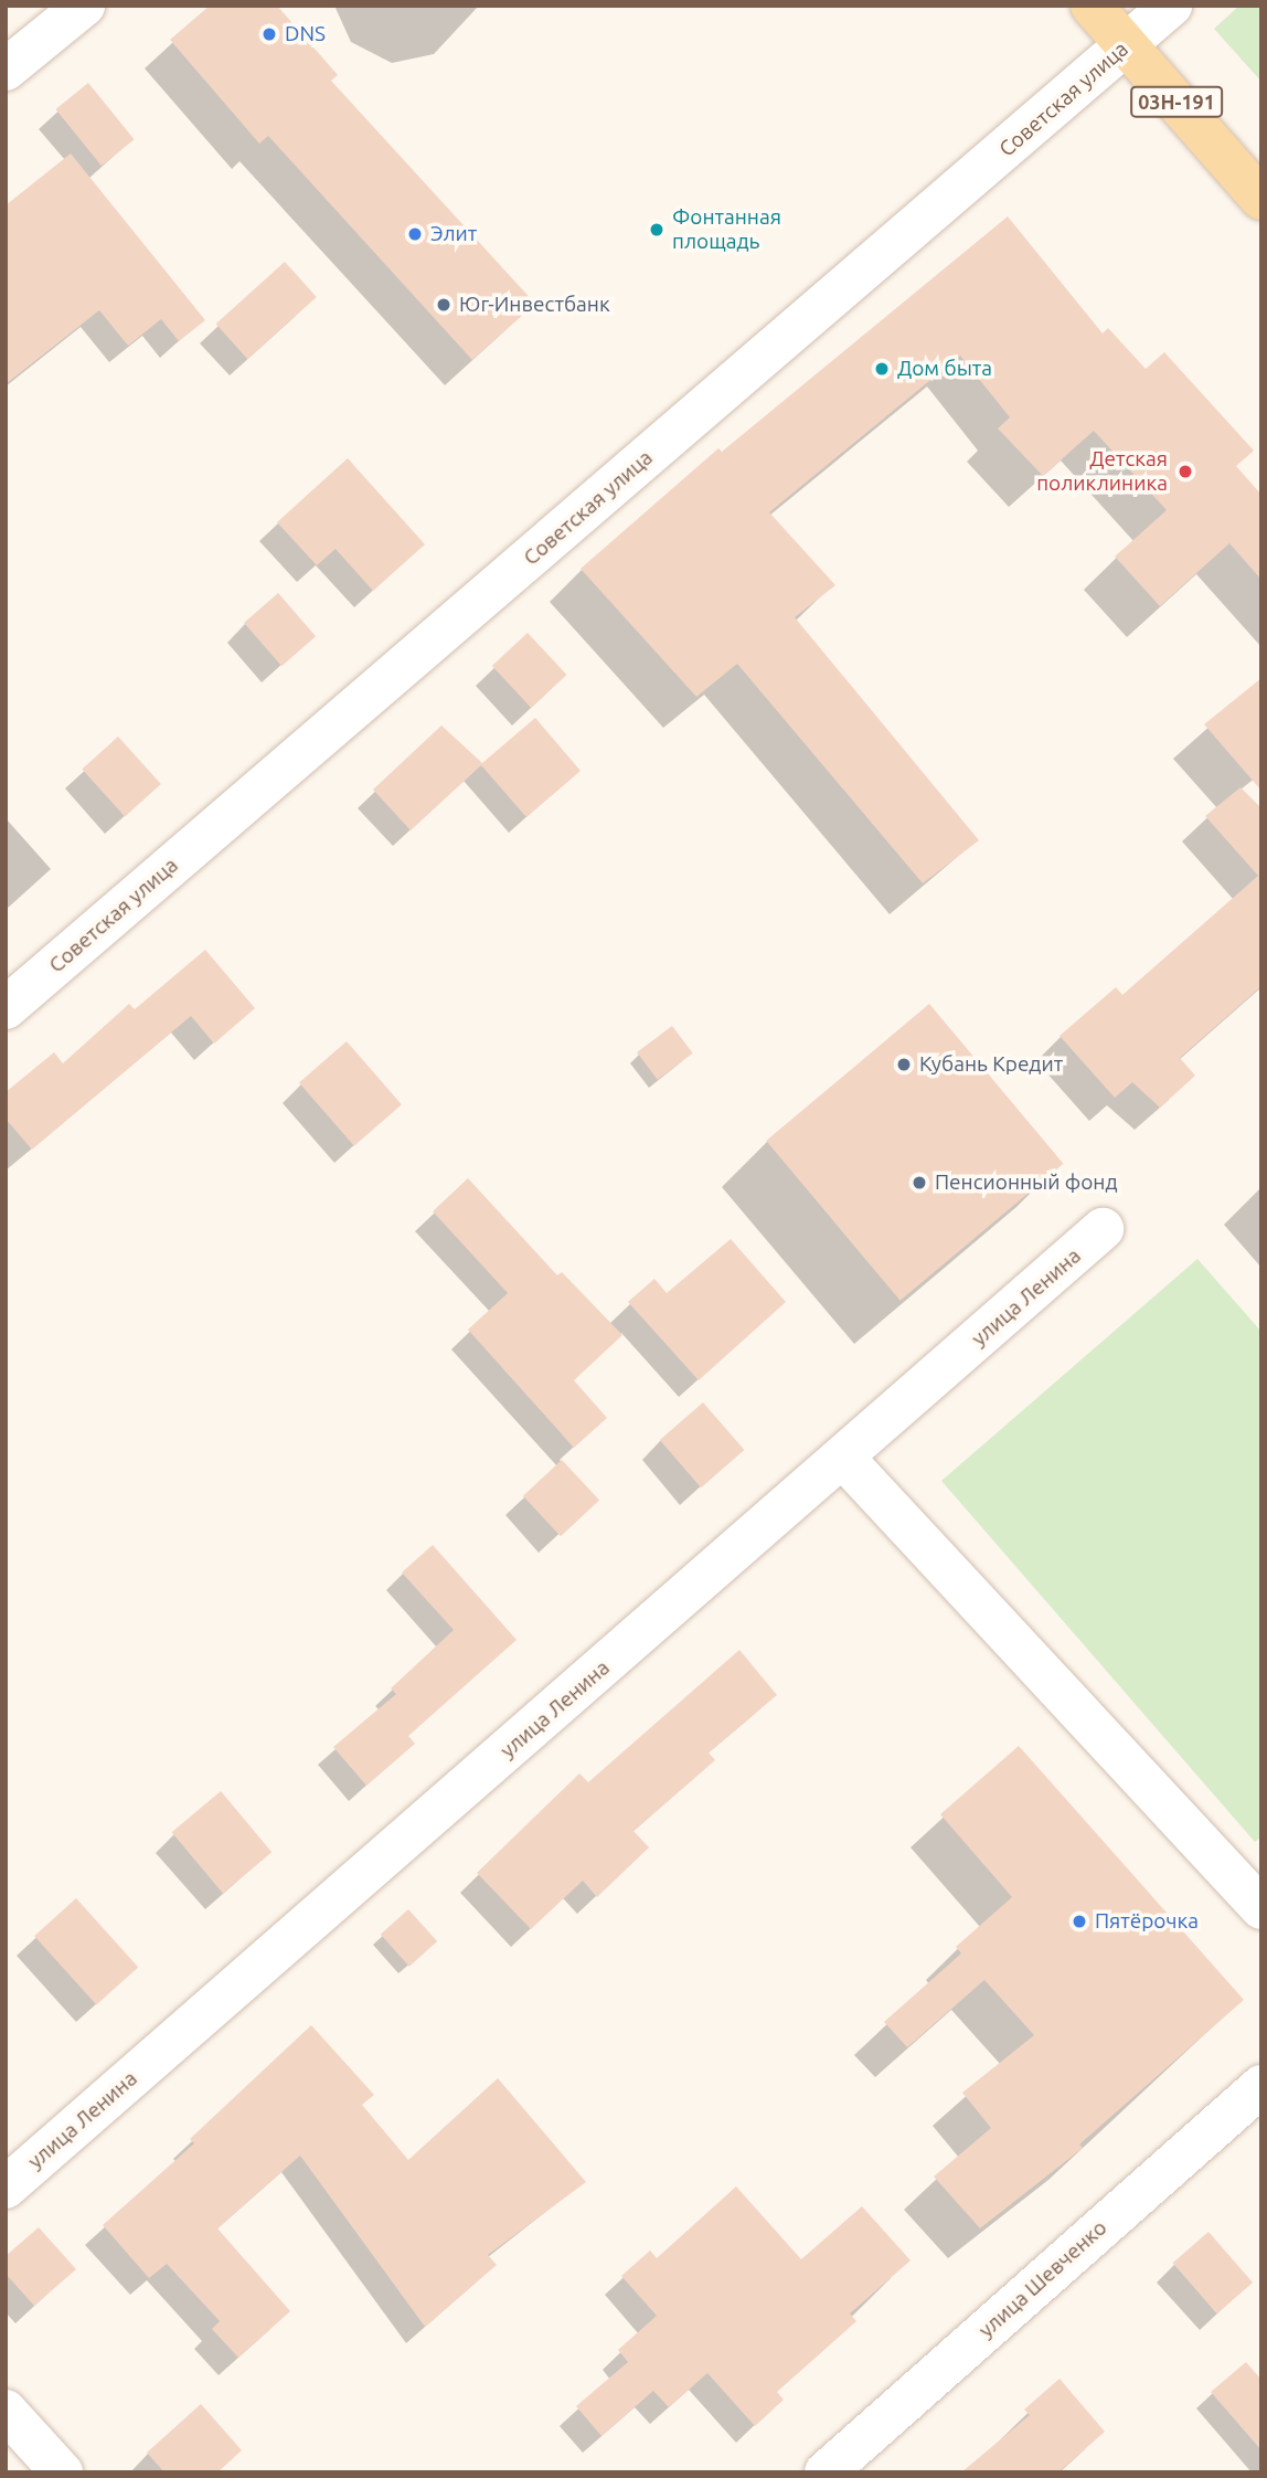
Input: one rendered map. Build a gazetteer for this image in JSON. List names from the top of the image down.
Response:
{
  "streets": {
    "main road": ["03Н-191"],
    "street": ["Советская улица", "улица Ленина", "улица Шевченко"]
  },
  "crossings": [
    ["Советская улица", "03Н-191"]
  ],
  "places": [
    "DNS",
    "Фонтанная площадь",
    "Элит",
    "Юг-Инвестбанк",
    "Дом быта",
    "Детская поликлиника",
    "Кубань Кредит",
    "Пенсионный фонд",
    "Пятёрочка"
  ]
}
